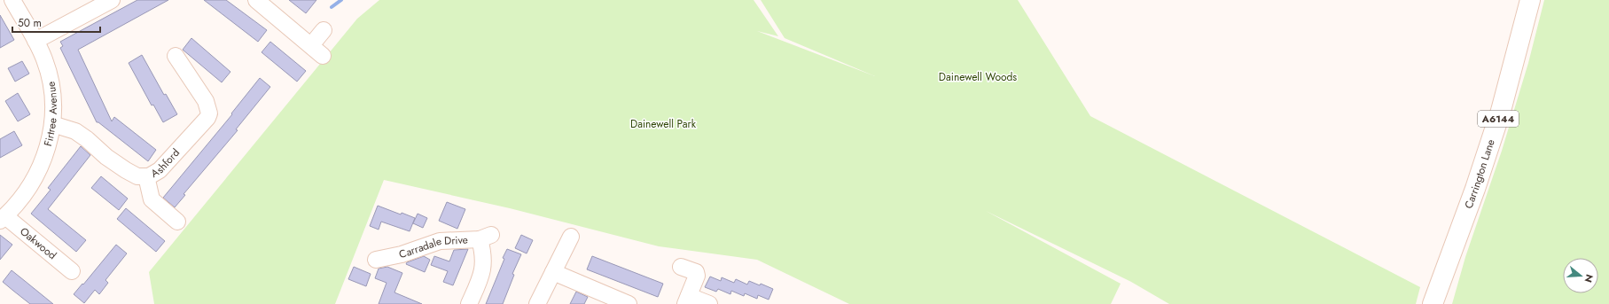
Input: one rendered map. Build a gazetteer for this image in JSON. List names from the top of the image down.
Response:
{
  "streets": {
    "main road": ["A6144", "Carrington Lane"],
    "street": [
      "Firtree Avenue",
      "Ashford",
      "Oakwood",
      "Carradale Drive"
    ]
  },
  "crossings": [
    ["Firtree Avenue", "Ashford"],
    ["Firtree Avenue", "Oakwood"]
  ],
  "parks": ["Dainewell Woods", "Dainewell Park"],
  "scale_bar": "50 m",
  "north": "right"
}
